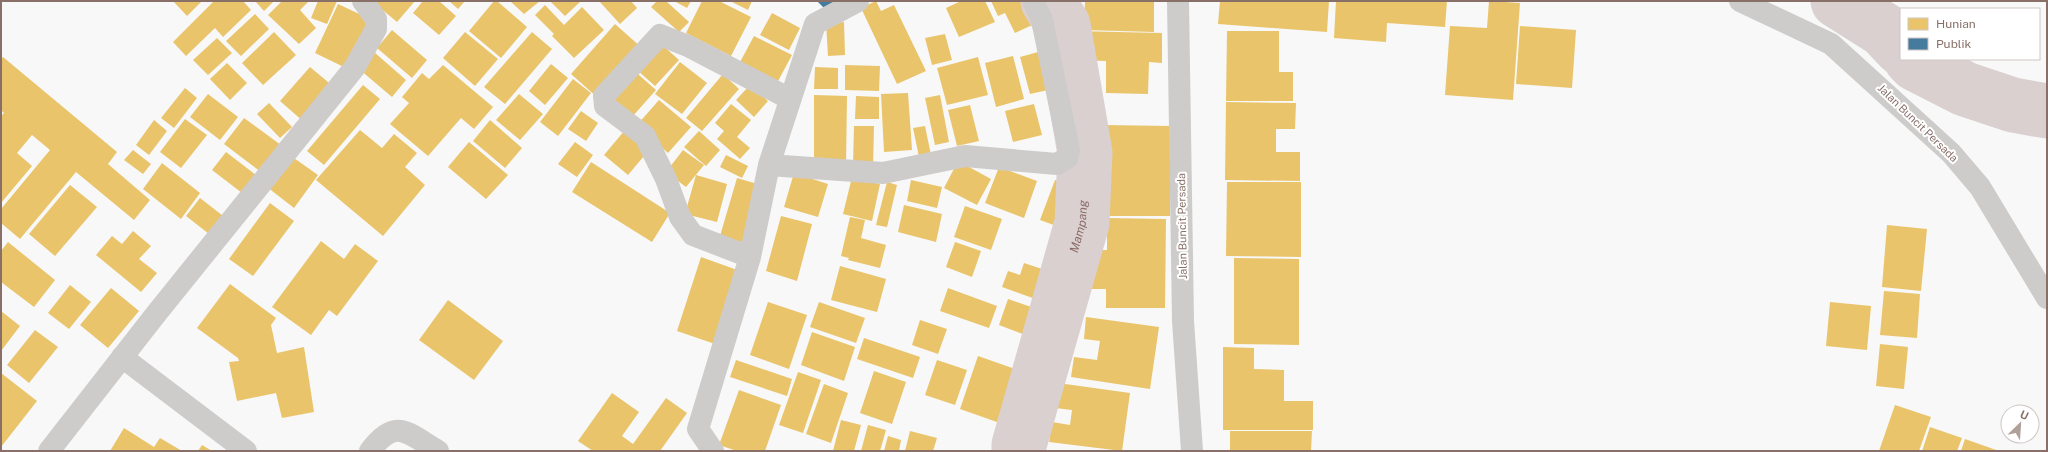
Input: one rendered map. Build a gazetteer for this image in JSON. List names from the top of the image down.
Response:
{
  "streets": {
    "street": ["Jalan Buncit Persada"]
  },
  "water": ["Mampang"],
  "legend": ["Hunian", "Publik"],
  "north": "top right"
}
